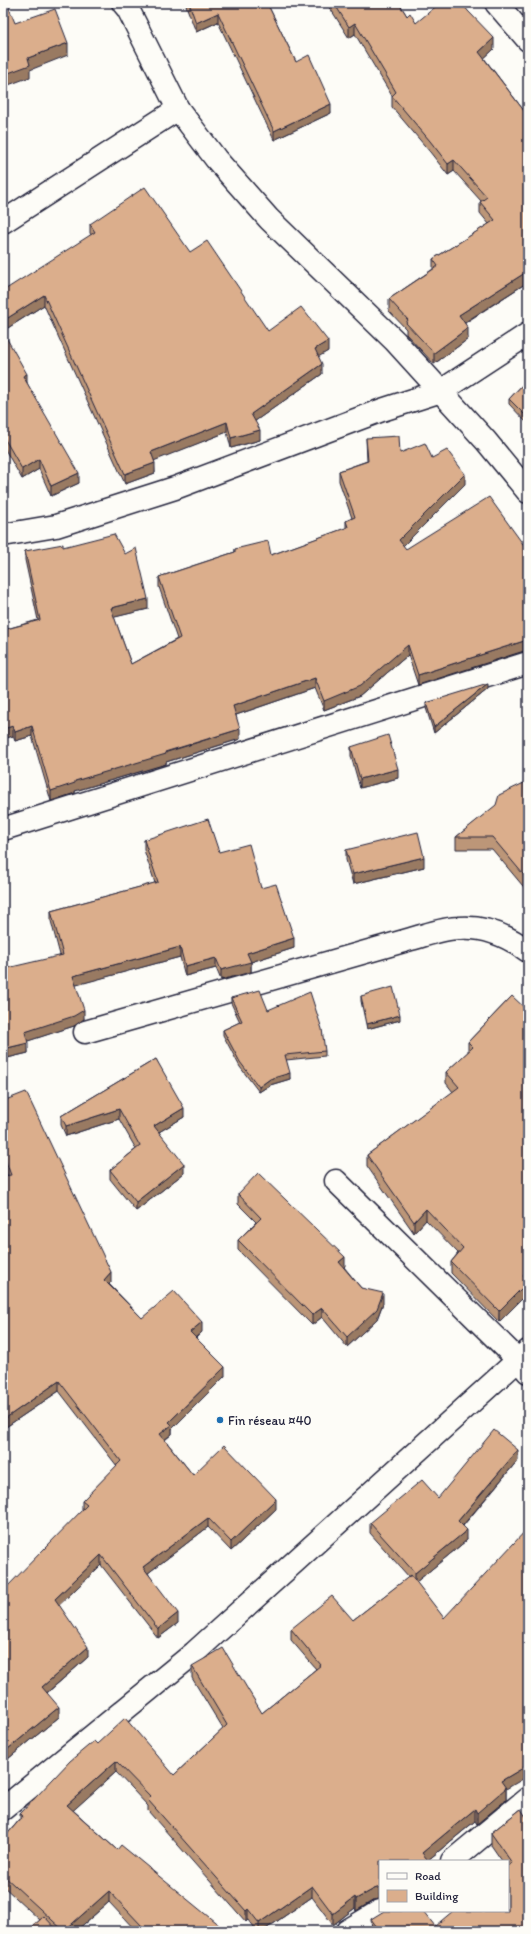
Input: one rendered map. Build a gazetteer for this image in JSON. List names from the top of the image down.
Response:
{
  "places": ["Fin réseau ¤40"],
  "legend": ["Road", "Building"]
}
